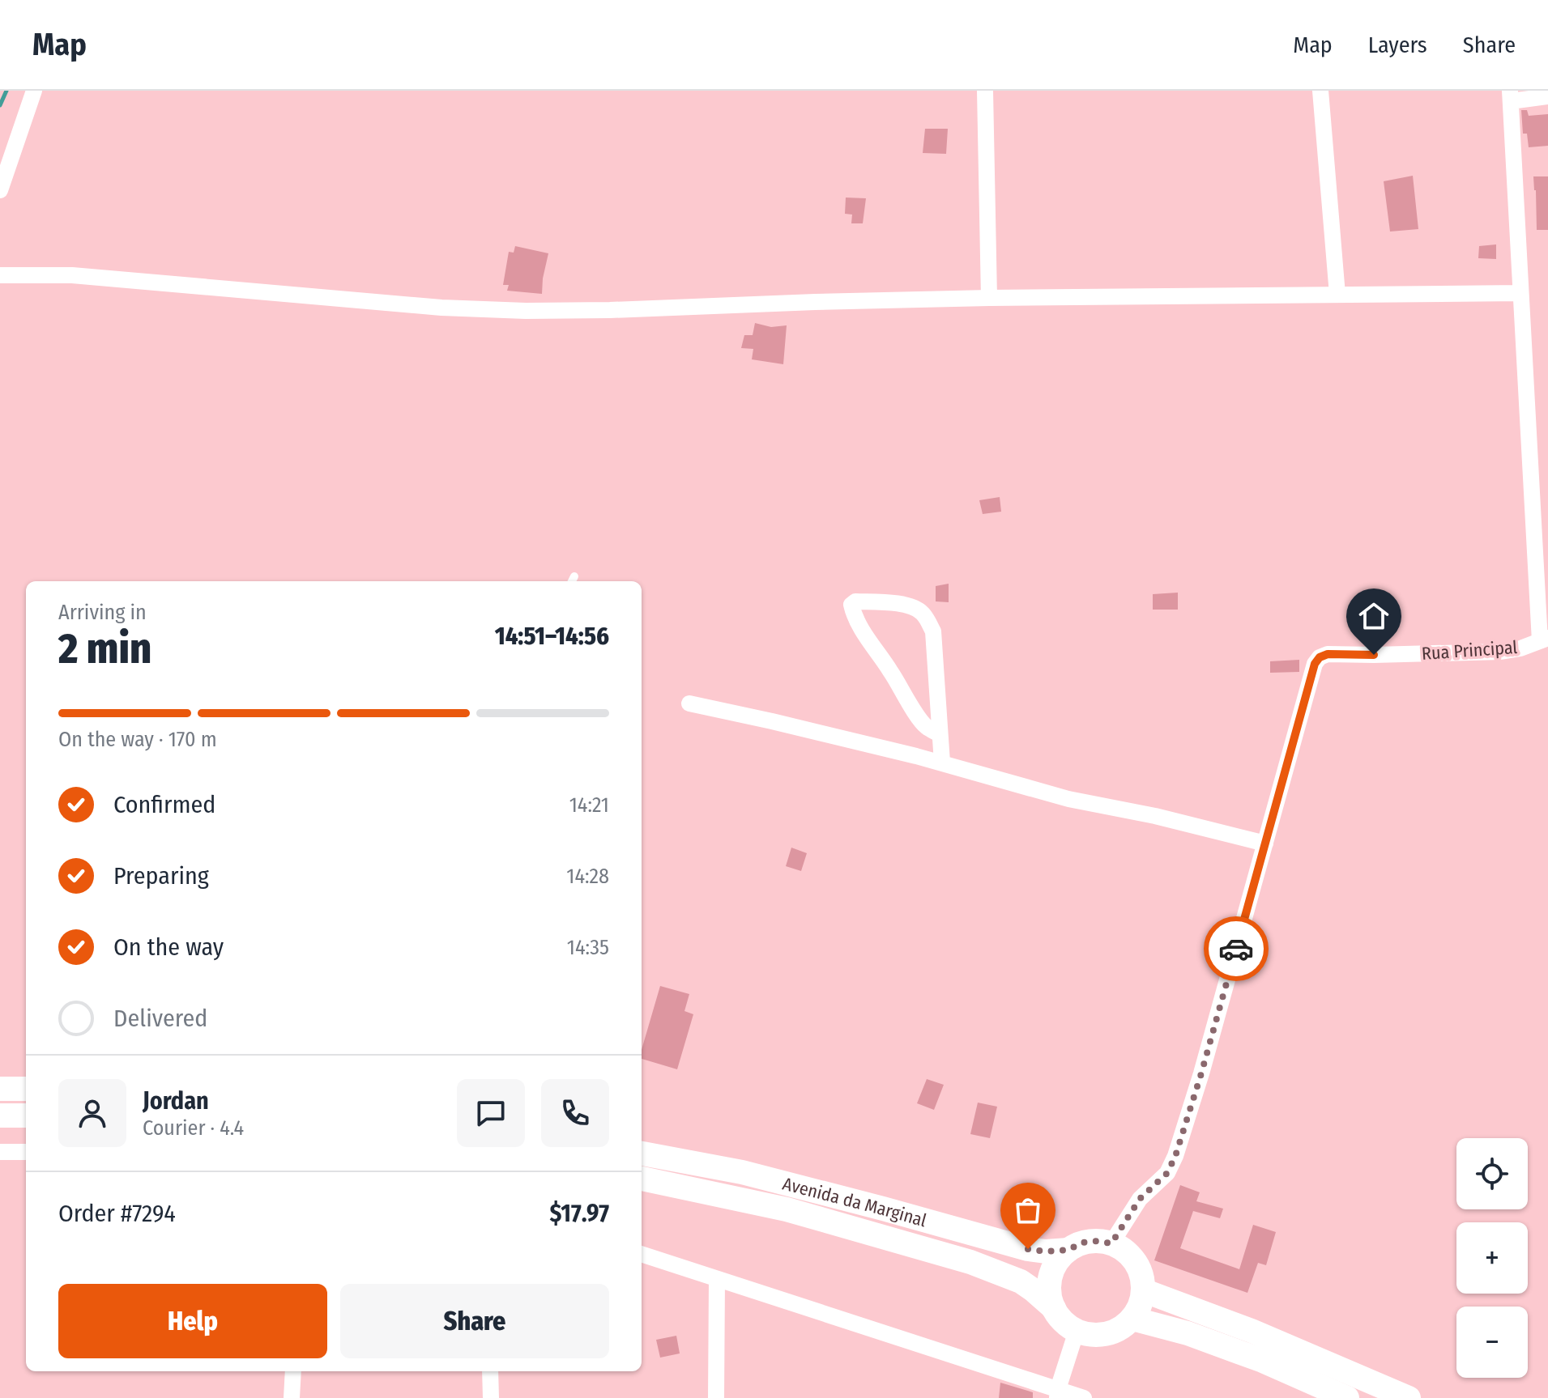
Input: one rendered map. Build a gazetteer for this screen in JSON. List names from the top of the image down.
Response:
{
  "streets": {
    "main road": ["Avenida da Marginal"],
    "street": ["Rua Principal"]
  },
  "crossings": [
    ["Rua Principal", "Avenida da Marginal"]
  ],
  "page": {
    "header": "Map",
    "nav": ["Map", "Layers", "Share"],
    "heading": ["2 min", "Arriving in", "14:51–14:56"],
    "panel": [
      "Jordan",
      "Courier · 4.4",
      "Order #7294",
      "$17.97"
    ],
    "bar": "On the way · 170 m",
    "list": [
      ["Confirmed", "14:21"],
      ["Preparing", "14:28"],
      ["On the way", "14:35"],
      "Delivered"
    ],
    "map_buttons": ["+", "−"],
    "buttons": ["Help", "Share"]
  }
}
